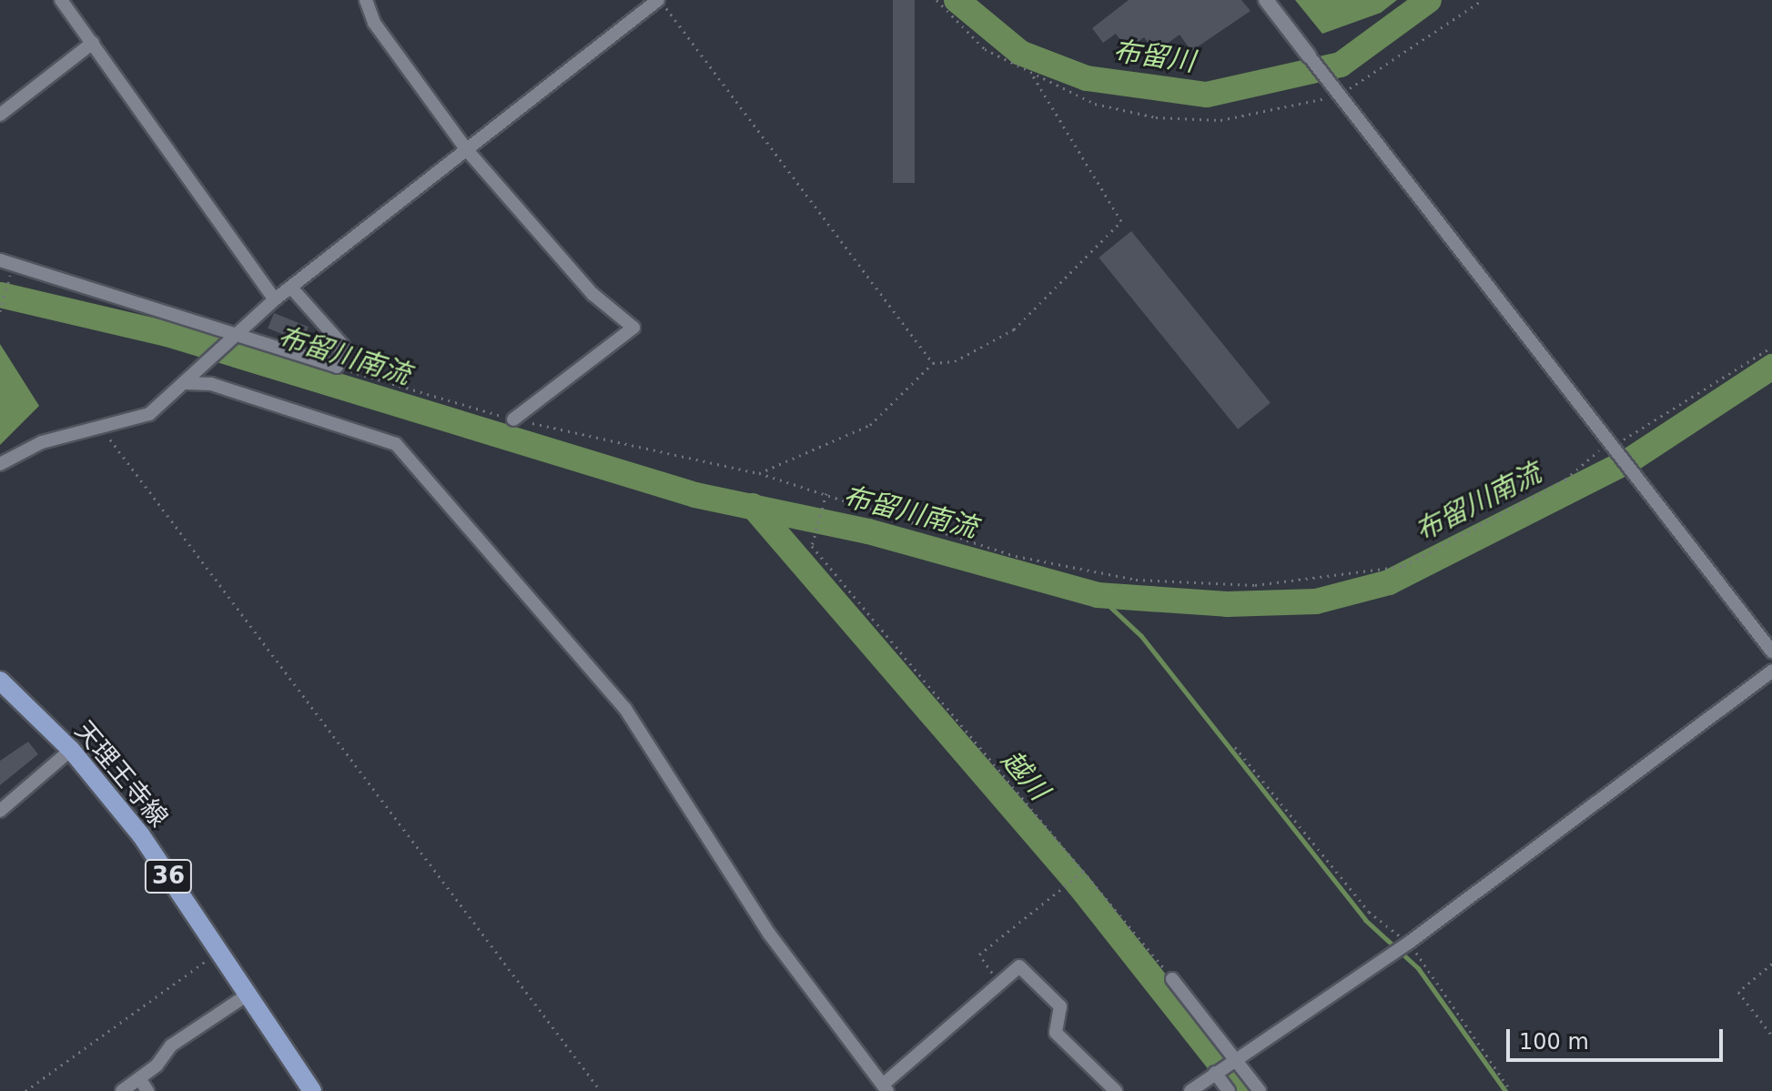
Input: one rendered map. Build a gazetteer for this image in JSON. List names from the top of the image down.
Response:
{
  "streets": {
    "main road": ["天理王寺線", "36"]
  },
  "water": ["布留川", "布留川南流", "越川"],
  "scale_bar": "100 m"
}
